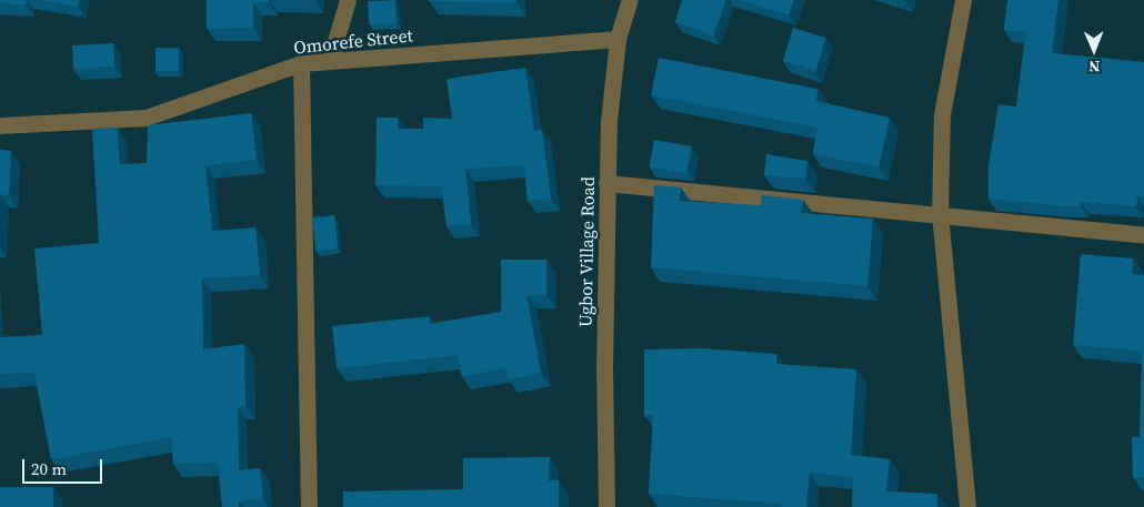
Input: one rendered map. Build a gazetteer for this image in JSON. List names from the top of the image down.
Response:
{
  "streets": {
    "street": ["Omorefe Street", "Ugbor Village Road"]
  },
  "crossings": [
    ["Omorefe Street", "Ugbor Village Road"]
  ],
  "scale_bar": "20 m",
  "north": "bottom"
}
